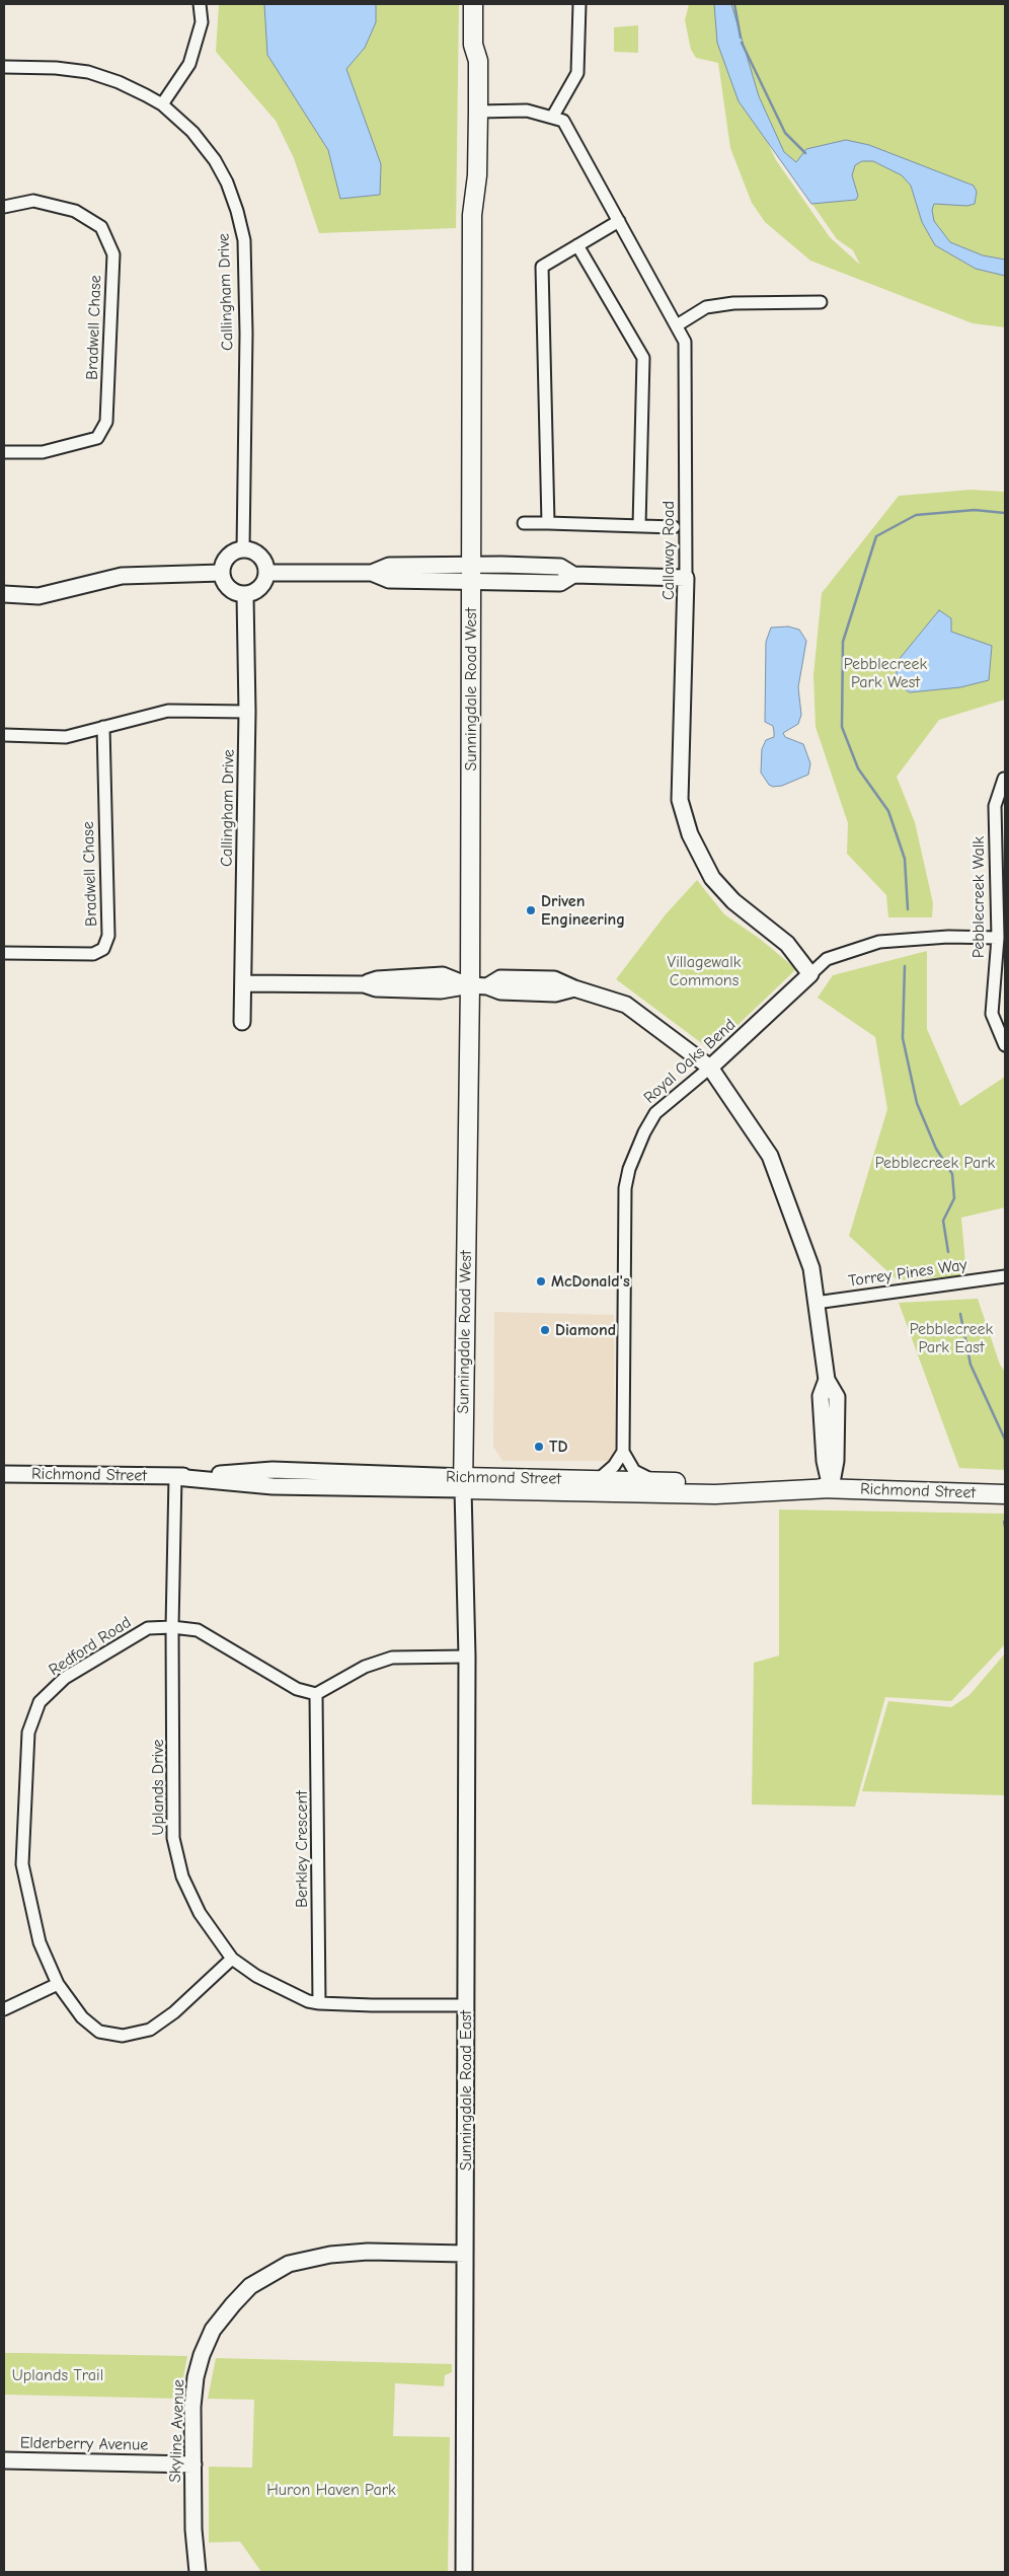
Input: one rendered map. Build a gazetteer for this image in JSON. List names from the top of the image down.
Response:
{
  "streets": {
    "main road": ["Sunningdale Road West", "Richmond Street"],
    "street": [
      "Callingham Drive",
      "Bradwell Chase",
      "Callaway Road",
      "Pebblecreek Walk",
      "Royal Oaks Bend",
      "Torrey Pines Way",
      "Redford Road",
      "Uplands Drive",
      "Berkley Crescent",
      "Sunningdale Road East",
      "Skyline Avenue",
      "Elderberry Avenue"
    ]
  },
  "crossings": [
    ["Callaway Road", "Sunningdale Road West"],
    ["Callaway Road", "Royal Oaks Bend"],
    ["Sunningdale Road West", "Richmond Street"],
    ["Sunningdale Road West", "Sunningdale Road East"],
    ["Pebblecreek Walk", "Royal Oaks Bend"],
    ["Richmond Street", "Uplands Drive"],
    ["Richmond Street", "Sunningdale Road East"],
    ["Redford Road", "Uplands Drive"],
    ["Redford Road", "Berkley Crescent"],
    ["Uplands Drive", "Berkley Crescent"],
    ["Uplands Drive", "Sunningdale Road East"],
    ["Sunningdale Road East", "Skyline Avenue"],
    ["Skyline Avenue", "Elderberry Avenue"]
  ],
  "parks": [
    "Pebblecreek Park West",
    "Villagewalk Commons",
    "Pebblecreek Park",
    "Pebblecreek Park East",
    "Uplands Trail",
    "Huron Haven Park"
  ],
  "places": [
    "Driven Engineering",
    "McDonald's",
    "Diamond",
    "TD"
  ]
}
